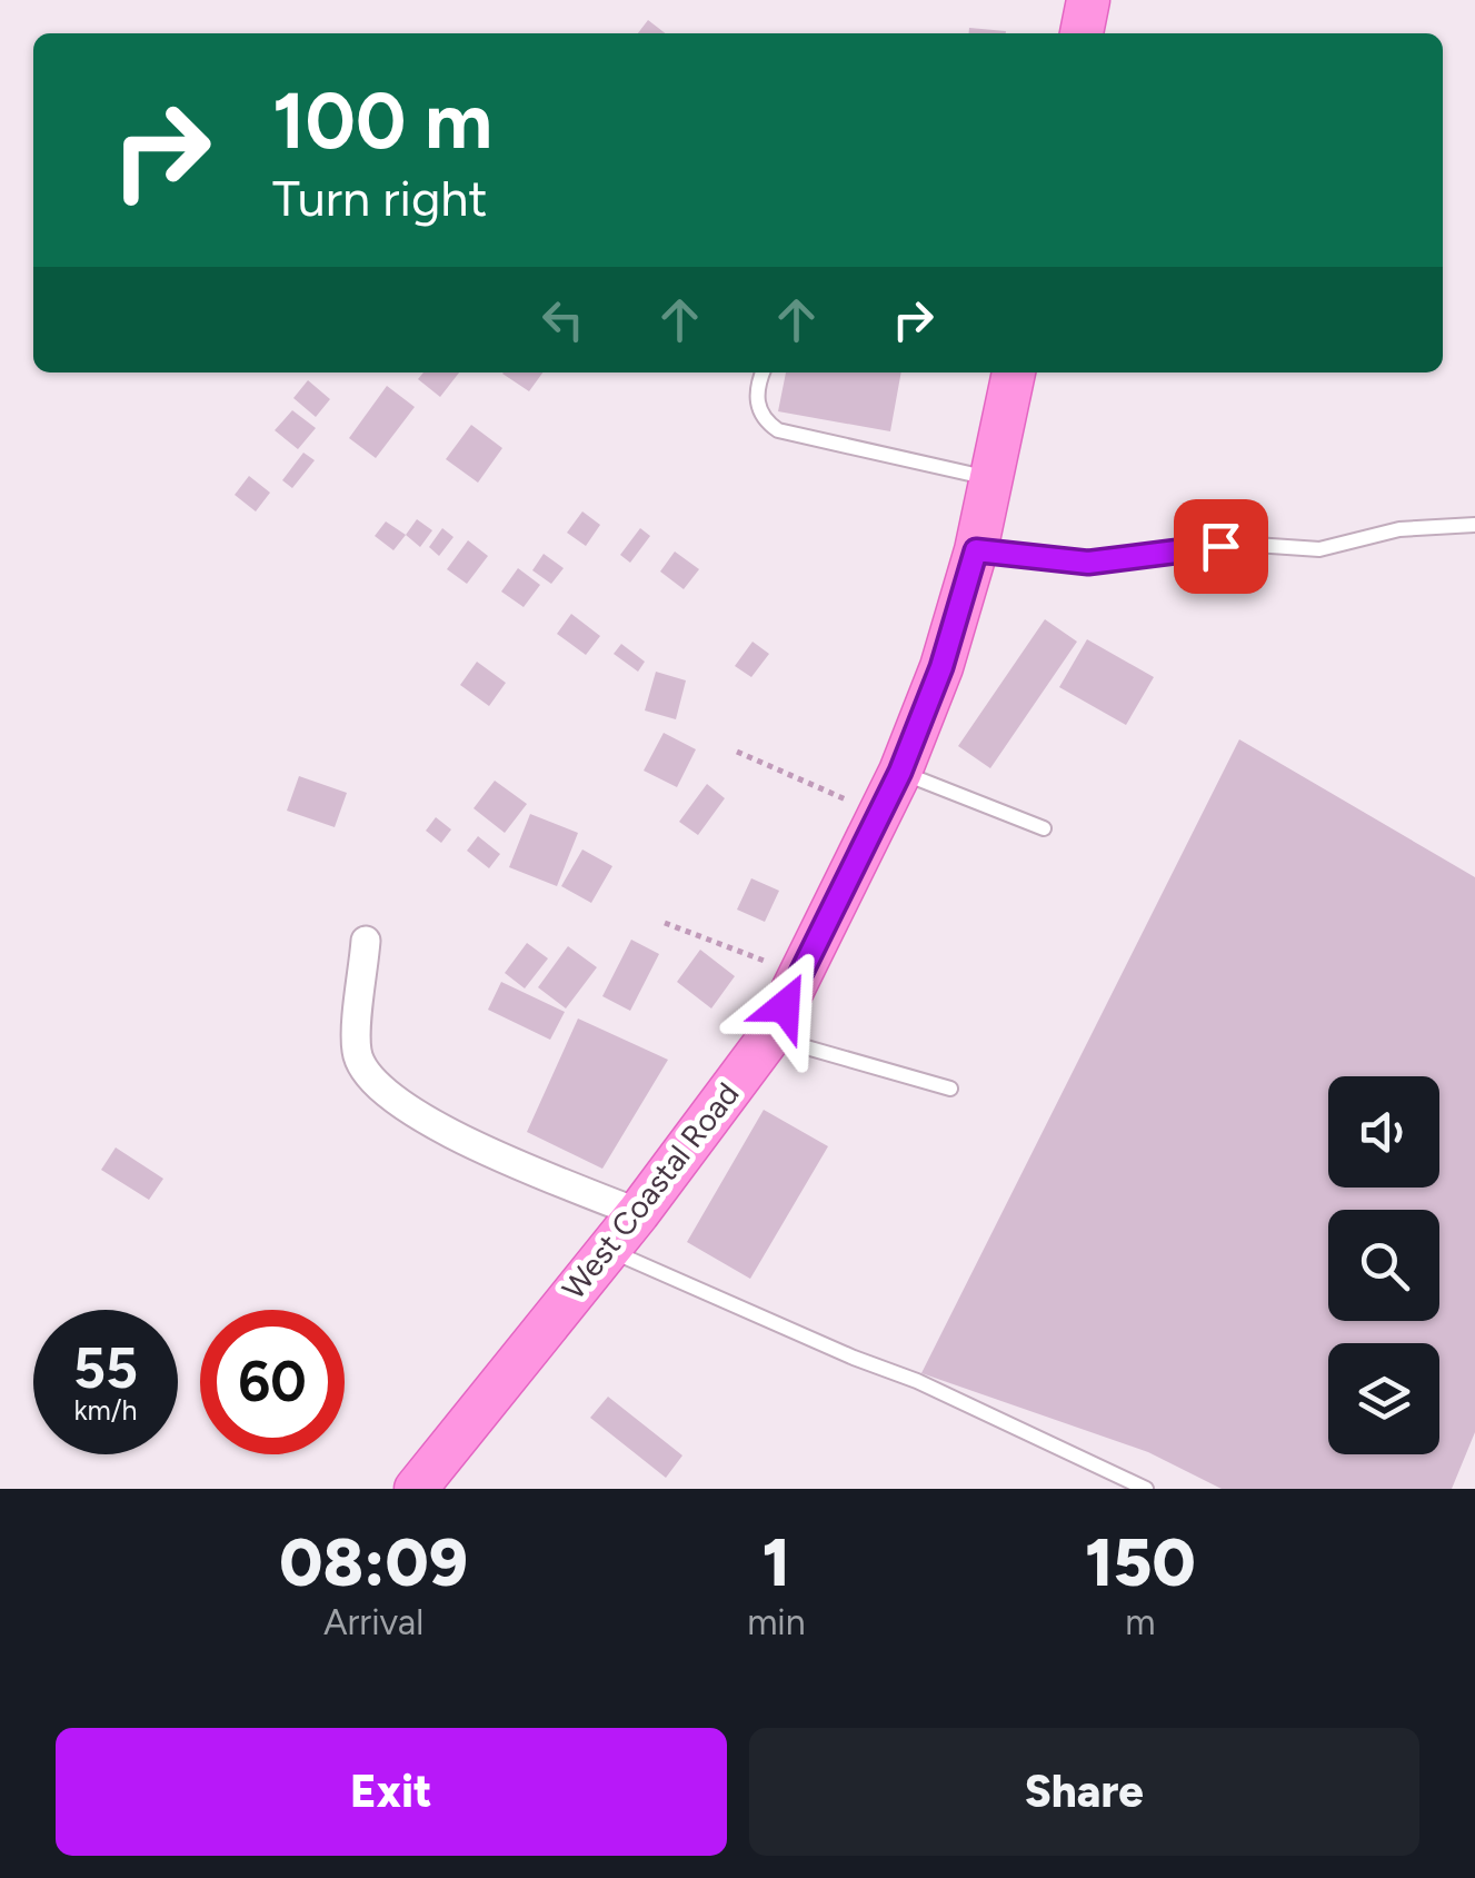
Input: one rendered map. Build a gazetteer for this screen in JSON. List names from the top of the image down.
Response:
{
  "streets": {
    "main road": ["West Coastal Road"]
  },
  "page": {
    "turn": ["100 m", "Turn right"],
    "speed": "55 km/h",
    "limit": "60",
    "eta": [
      "08:09",
      "Arrival",
      "1",
      "min",
      "150",
      "m"
    ],
    "buttons": ["Exit", "Share"]
  }
}
